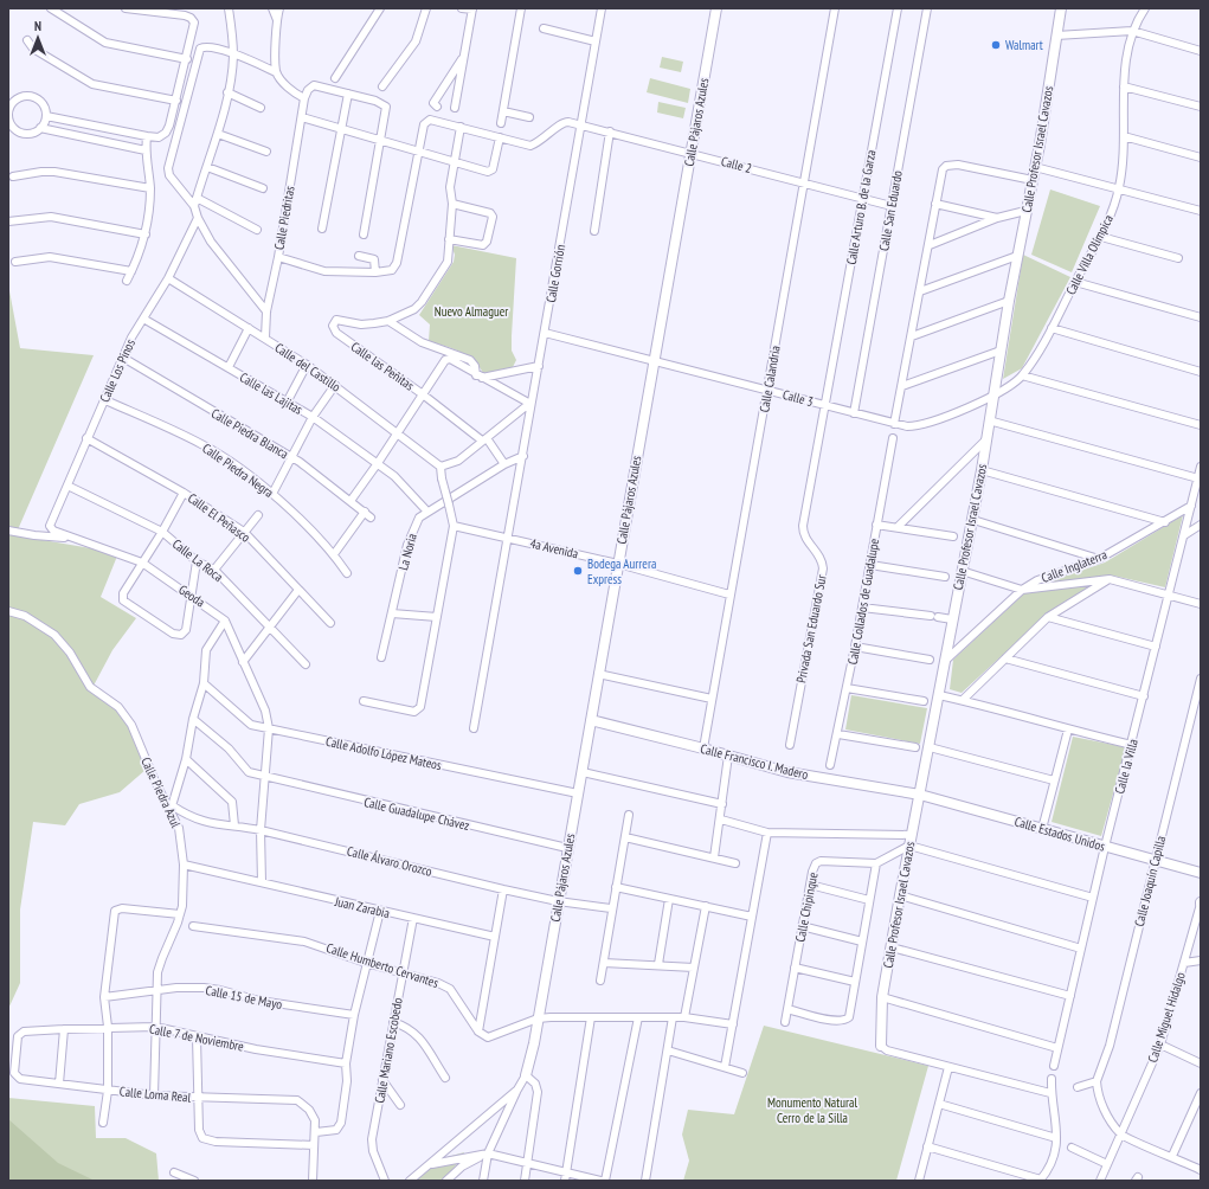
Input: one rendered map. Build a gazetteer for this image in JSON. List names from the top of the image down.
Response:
{
  "streets": {
    "street": [
      "Calle Pájaros Azules",
      "Calle Profesor Israel Cavazos",
      "Calle 2",
      "Calle Arturo B. de la Garza",
      "Calle San Eduardo",
      "Calle Piedritas",
      "Calle Villa Olímpica",
      "Calle Gorrión",
      "Calle las Peñitas",
      "Calle del Castillo",
      "Calle Los Pinos",
      "Calle Calandria",
      "Calle las Lajitas",
      "Calle 3",
      "Calle Piedra Blanca",
      "Calle Piedra Negra",
      "Calle El Peñasco",
      "4a Avenida",
      "La Noria",
      "Calle La Roca",
      "Calle Inglaterra",
      "Geoda",
      "Calle Collados de Guadalupe",
      "Privada San Eduardo Sur",
      "Calle Adolfo López Mateos",
      "Calle Francisco I. Madero",
      "Calle la Villa",
      "Calle Piedra Azul",
      "Calle Guadalupe Chávez",
      "Calle Estados Unidos",
      "Calle Álvaro Orozco",
      "Calle Joaquín Capilla",
      "Juan Zarabia",
      "Calle Chipinque",
      "Calle Humberto Cervantes",
      "Calle 15 de Mayo",
      "Calle Miguel Hidalgo",
      "Calle 7 de Noviembre",
      "Calle Mariano Escobedo",
      "Calle Loma Real"
    ]
  },
  "crossings": [
    ["Calle Pájaros Azules", "Calle 2"],
    ["Calle Pájaros Azules", "Calle 3"],
    ["Calle Pájaros Azules", "4a Avenida"],
    ["Calle Pájaros Azules", "Calle Adolfo López Mateos"],
    ["Calle Pájaros Azules", "Calle Francisco I. Madero"],
    ["Calle Pájaros Azules", "Calle Guadalupe Chávez"],
    ["Calle Pájaros Azules", "Calle Álvaro Orozco"],
    ["Calle Profesor Israel Cavazos", "Calle Villa Olímpica"],
    ["Calle Profesor Israel Cavazos", "Calle 3"],
    ["Calle Profesor Israel Cavazos", "Calle Inglaterra"],
    ["Calle Profesor Israel Cavazos", "Calle Francisco I. Madero"],
    ["Calle Profesor Israel Cavazos", "Calle Estados Unidos"],
    ["Calle 2", "Calle Arturo B. de la Garza"],
    ["Calle 2", "Calle San Eduardo"],
    ["Calle 2", "Calle Gorrión"],
    ["Calle 2", "Calle Calandria"],
    ["Calle Arturo B. de la Garza", "Calle 3"],
    ["Calle Arturo B. de la Garza", "Privada San Eduardo Sur"],
    ["Calle San Eduardo", "Calle 3"],
    ["Calle Piedritas", "Calle del Castillo"],
    ["Calle Villa Olímpica", "Calle 3"],
    ["Calle Gorrión", "Calle 3"],
    ["Calle Gorrión", "4a Avenida"],
    ["Calle las Peñitas", "La Noria"],
    ["Calle del Castillo", "Calle Los Pinos"],
    ["Calle Los Pinos", "Calle las Lajitas"],
    ["Calle Los Pinos", "Calle Piedra Blanca"],
    ["Calle Los Pinos", "Calle Piedra Negra"],
    ["Calle Los Pinos", "Calle El Peñasco"],
    ["Calle Los Pinos", "Calle La Roca"],
    ["Calle Los Pinos", "Geoda"],
    ["Calle Calandria", "Calle 3"],
    ["Calle Calandria", "4a Avenida"],
    ["Calle Calandria", "Calle Francisco I. Madero"],
    ["Calle las Lajitas", "La Noria"],
    ["Calle 3", "Privada San Eduardo Sur"],
    ["Calle Inglaterra", "Calle la Villa"],
    ["Calle Francisco I. Madero", "Calle Estados Unidos"],
    ["Calle la Villa", "Calle Estados Unidos"],
    ["Calle Piedra Azul", "Calle Álvaro Orozco"],
    ["Calle Piedra Azul", "Juan Zarabia"],
    ["Calle Piedra Azul", "Calle 15 de Mayo"],
    ["Calle Piedra Azul", "Calle 7 de Noviembre"],
    ["Calle Piedra Azul", "Calle Loma Real"],
    ["Calle Estados Unidos", "Calle Joaquín Capilla"],
    ["Juan Zarabia", "Calle Mariano Escobedo"],
    ["Calle Humberto Cervantes", "Calle Mariano Escobedo"],
    ["Calle 7 de Noviembre", "Calle Loma Real"]
  ],
  "parks": ["Nuevo Almaguer", "Monumento Natural Cerro de la Silla"],
  "places": ["Walmart", "Bodega Aurrera Express"],
  "north": "top"
}
